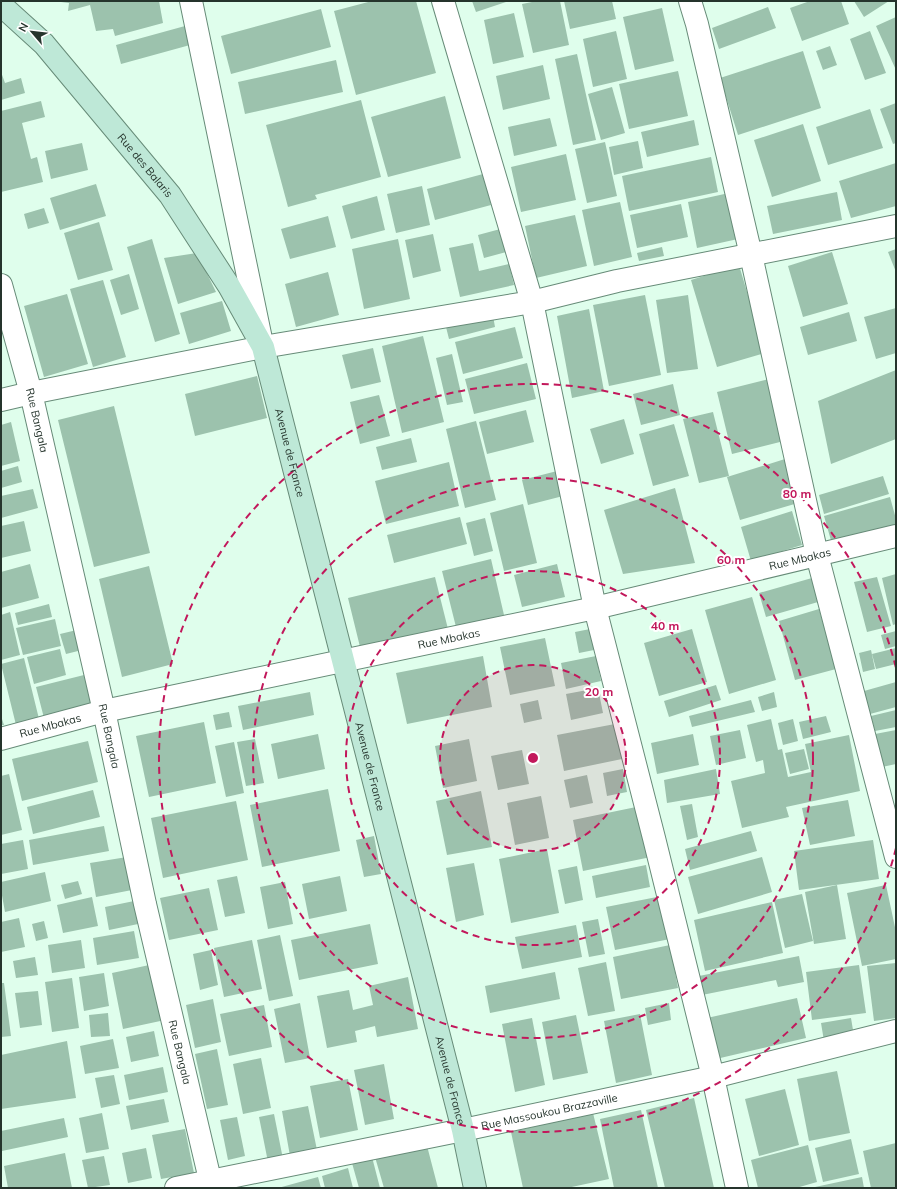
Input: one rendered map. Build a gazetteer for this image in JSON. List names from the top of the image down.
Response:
{
  "streets": {
    "main road": ["Rue des Balaris", "Avenue de France"],
    "street": ["Rue Bangala", "Rue Mbakas", "Rue Massoukou Brazzaville"]
  },
  "crossings": [
    ["Rue des Balaris", "Avenue de France"],
    ["Rue Bangala", "Rue Mbakas"],
    ["Rue Bangala", "Rue Massoukou Brazzaville"],
    ["Avenue de France", "Rue Mbakas"],
    ["Avenue de France", "Rue Massoukou Brazzaville"]
  ],
  "north": "top left",
  "rings": [
    "80 m",
    "60 m",
    "40 m",
    "20 m"
  ]
}
